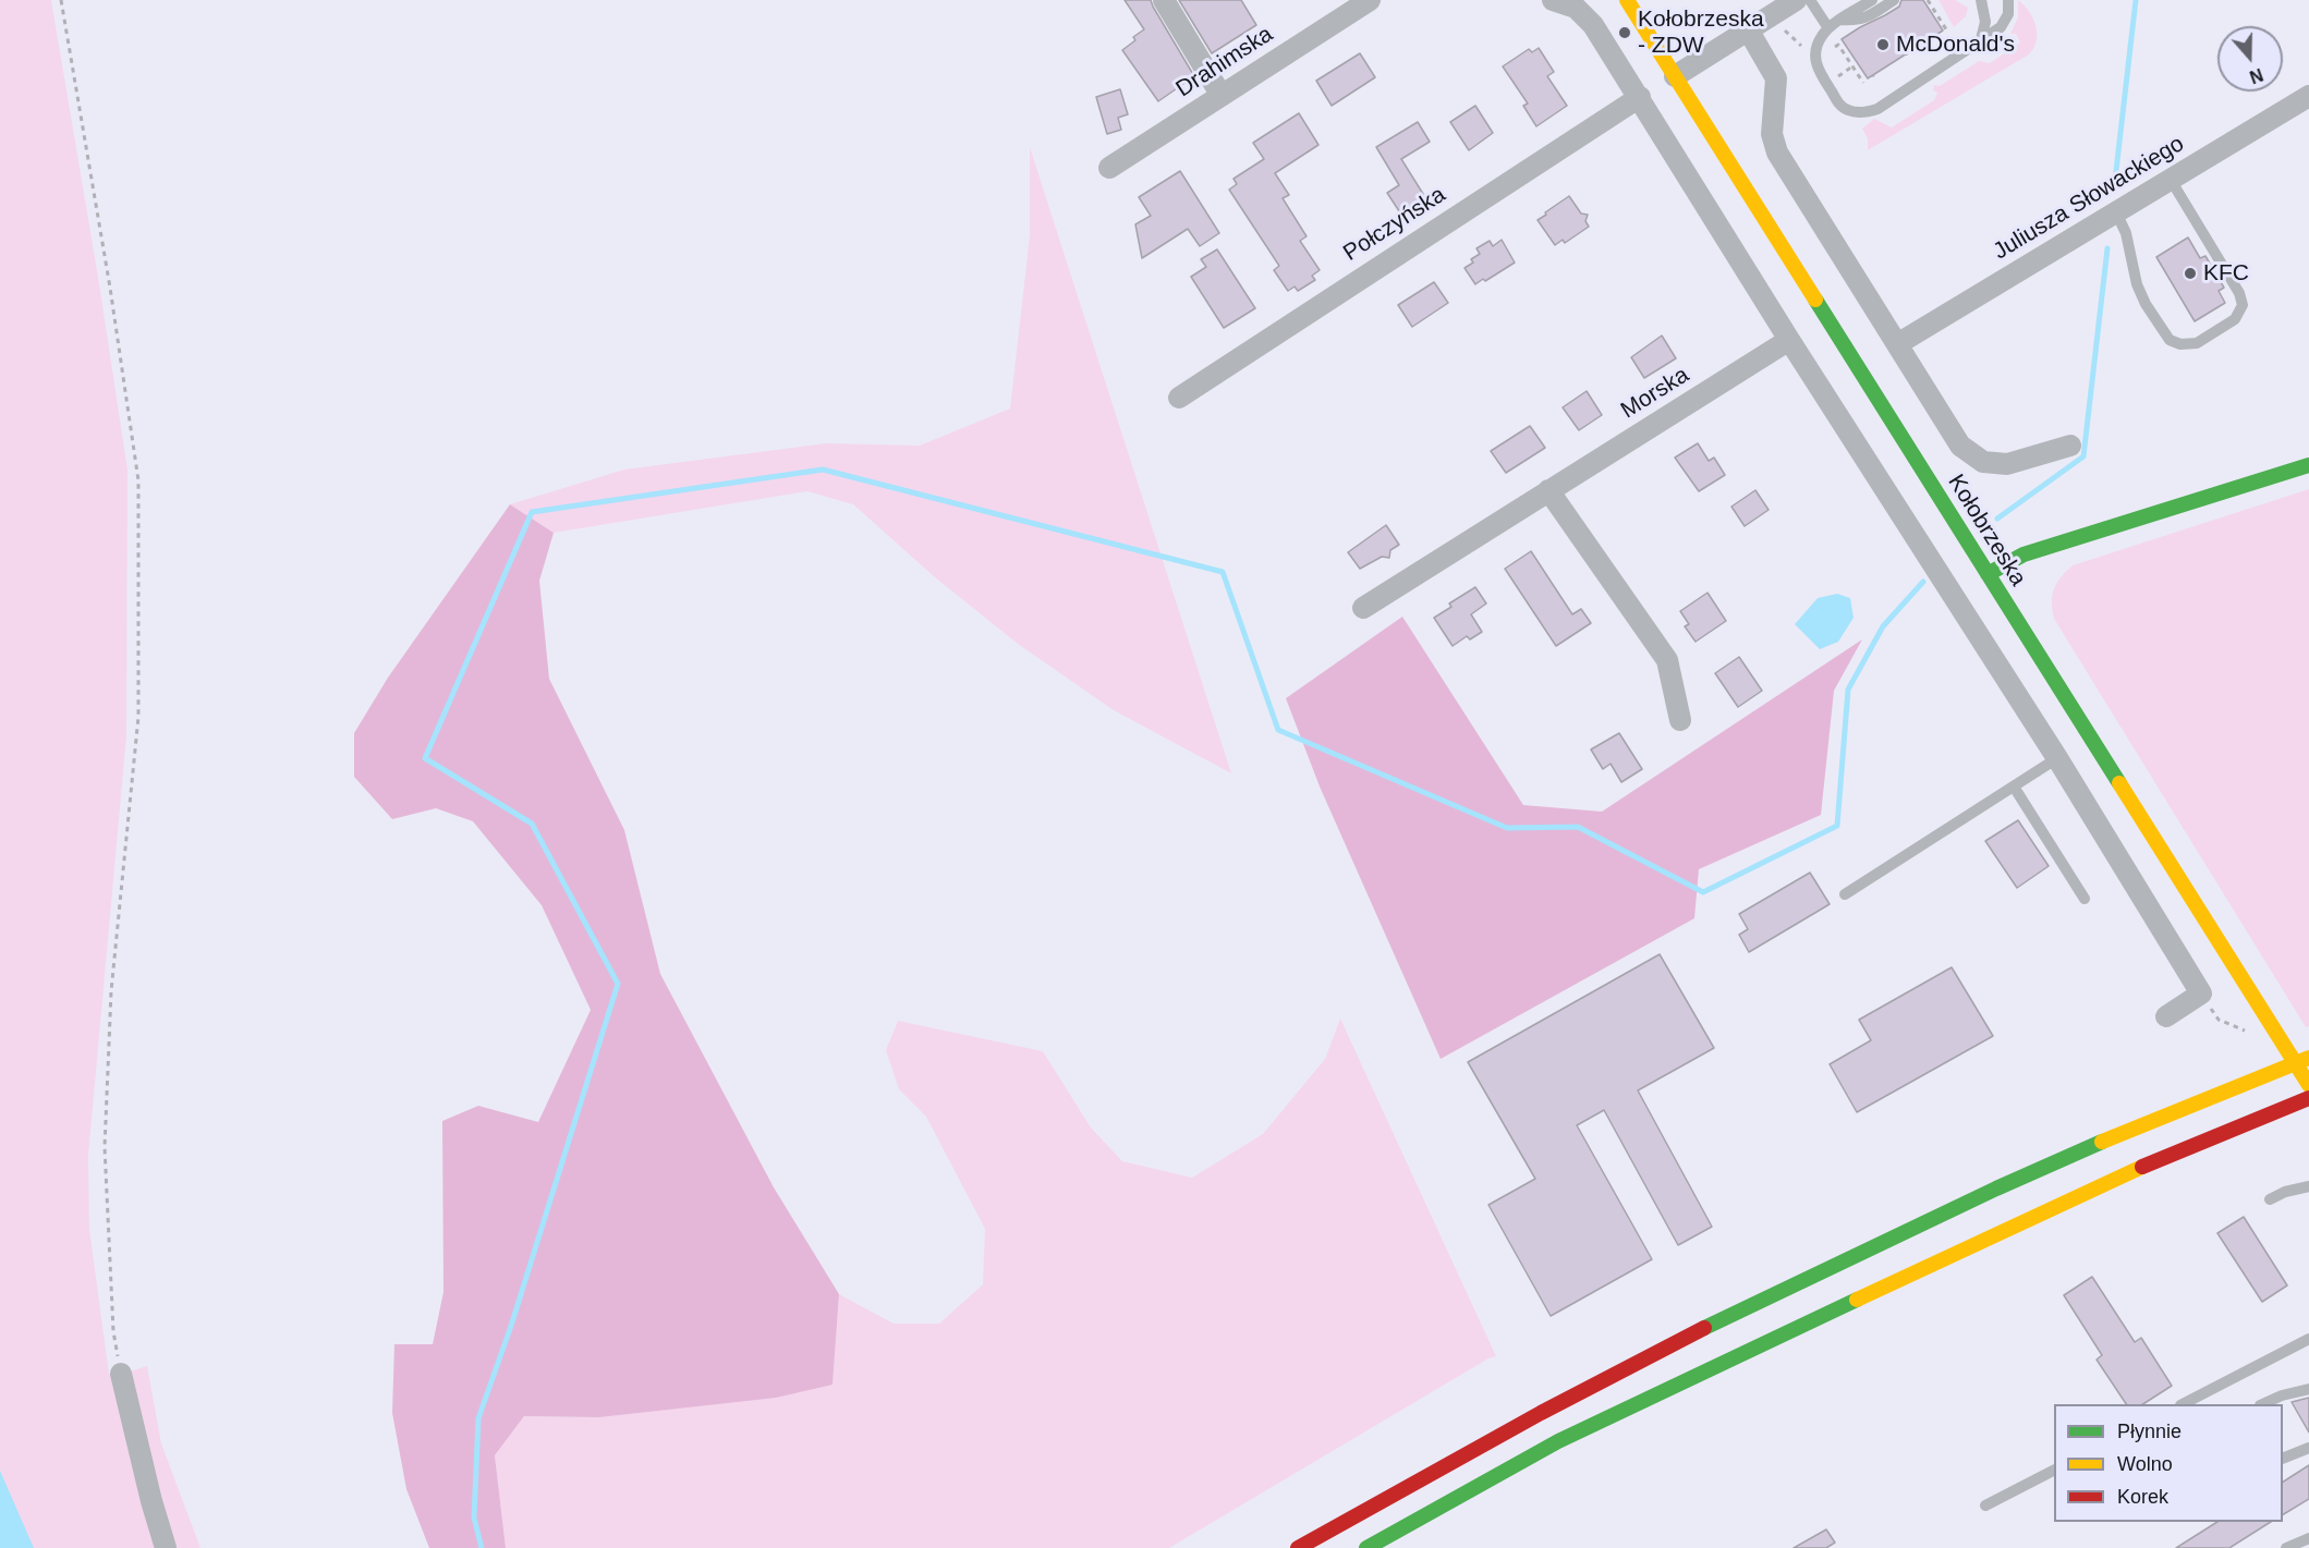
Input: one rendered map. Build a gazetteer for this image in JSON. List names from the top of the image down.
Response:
{
  "streets": {
    "main road": ["Kołobrzeska"],
    "street": [
      "Drahimska",
      "Juliusza Słowackiego",
      "Połczyńska",
      "Morska"
    ]
  },
  "places": ["Kołobrzeska - ZDW", "McDonald's", "KFC"],
  "legend": ["Płynnie", "Wolno", "Korek"],
  "north": "bottom"
}
